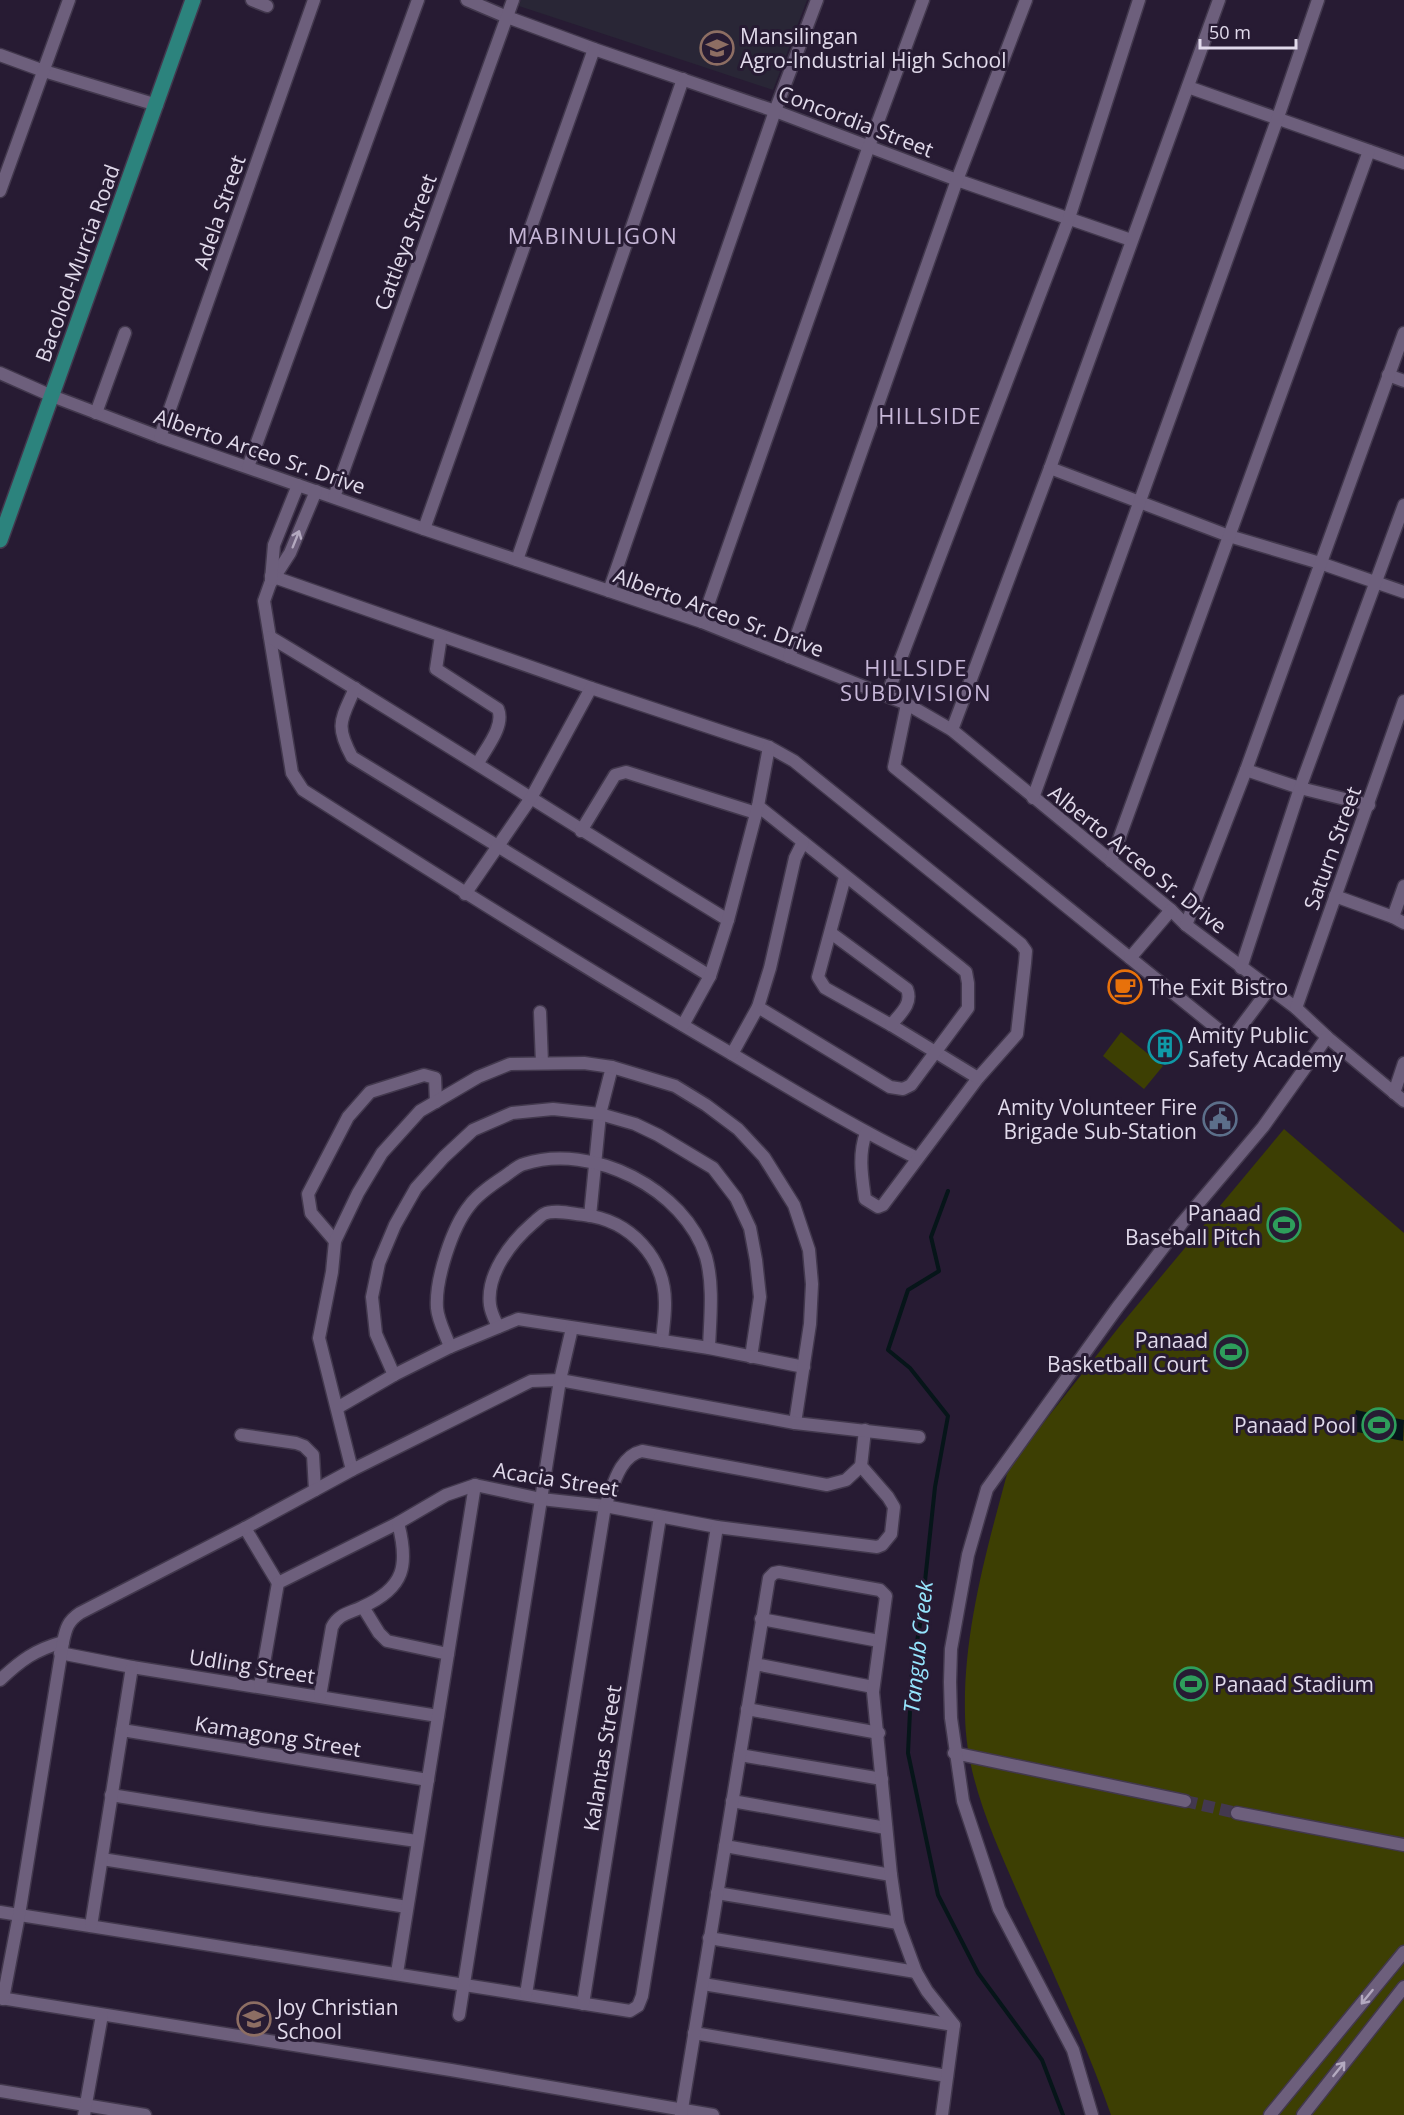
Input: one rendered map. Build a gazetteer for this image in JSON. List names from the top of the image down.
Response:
{
  "streets": {
    "main road": ["Bacolod-Murcia Road"],
    "street": [
      "Concordia Street",
      "Adela Street",
      "Cattleya Street",
      "Alberto Arceo Sr. Drive",
      "Saturn Street",
      "Acacia Street",
      "Udling Street",
      "Kamagong Street",
      "Kalantas Street"
    ]
  },
  "crossings": [
    ["Concordia Street", "Cattleya Street"],
    ["Adela Street", "Alberto Arceo Sr. Drive"],
    ["Cattleya Street", "Alberto Arceo Sr. Drive"],
    ["Bacolod-Murcia Road", "Alberto Arceo Sr. Drive"],
    ["Alberto Arceo Sr. Drive", "Saturn Street"],
    ["Acacia Street", "Kalantas Street"]
  ],
  "districts": ["MABINULIGON", "HILLSIDE", "HILLSIDE SUBDIVISION"],
  "water": ["Tangub Creek"],
  "places": {
    "school or university": ["Mansilingan Agro-Industrial High School", "Joy Christian School"],
    "cafe": ["The Exit Bistro"],
    "building": ["Amity Public Safety Academy"],
    "public building": ["Amity Volunteer Fire Brigade Sub-Station"],
    "sports": [
      "Panaad Baseball Pitch",
      "Panaad Basketball Court",
      "Panaad Pool",
      "Panaad Stadium"
    ]
  },
  "scale_bar": "50 m"
}
